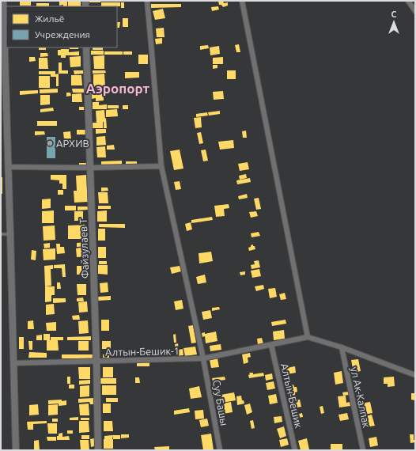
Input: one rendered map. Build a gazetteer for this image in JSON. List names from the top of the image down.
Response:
{
  "streets": {
    "main road": ["Файзулаев Т"],
    "street": [
      "Алтын-Бешик-1",
      "Алтын-Бешик",
      "ул Ак-Калпак",
      "Суу Башы"
    ]
  },
  "crossings": [
    ["Файзулаев Т", "Алтын-Бешик-1"],
    ["Алтын-Бешик-1", "Алтын-Бешик"],
    ["Алтын-Бешик-1", "Суу Башы"]
  ],
  "districts": ["Аэропорт"],
  "places": ["АРХИВ"],
  "legend": ["Жильё", "Учреждения"],
  "north": "top"
}
